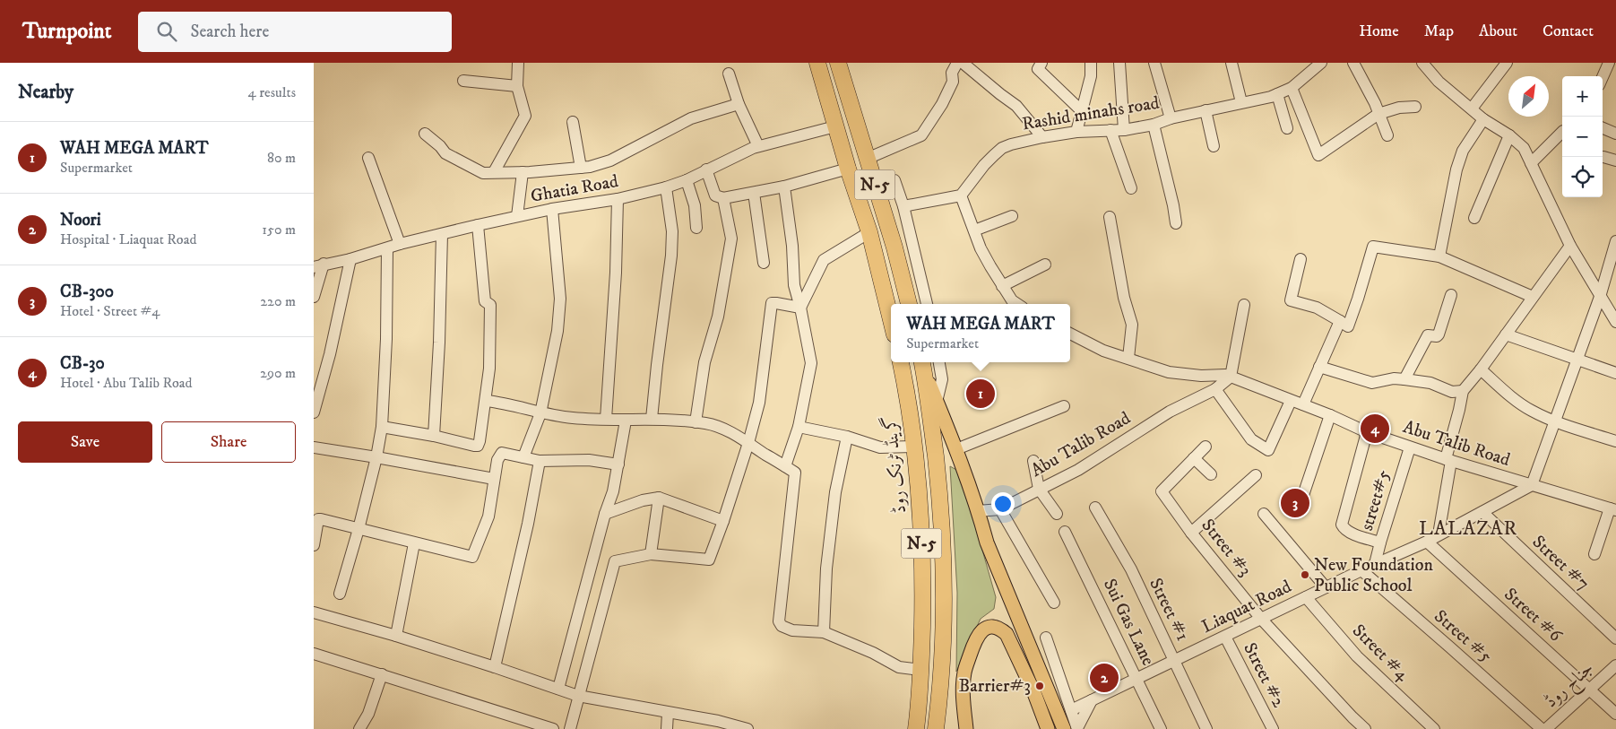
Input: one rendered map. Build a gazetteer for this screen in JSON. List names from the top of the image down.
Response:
{
  "streets": {
    "highway": ["N-5", "گرینڈ ٹرنک روڈ"],
    "street": [
      "Rashid minahs road",
      "Ghatia Road",
      "Abu Talib Road",
      "street#5",
      "Street #3",
      "Street #7",
      "Liaquat Road",
      "Street #1",
      "Street #6",
      "Sui Gas Lane",
      "Street #5",
      "Street #4",
      "Street #2",
      "جناح روڈ"
    ]
  },
  "crossings": [
    ["N-5", "Ghatia Road"],
    ["Abu Talib Road", "street#5"],
    ["Abu Talib Road", "Liaquat Road"],
    ["street#5", "Liaquat Road"],
    ["Street #3", "Liaquat Road"],
    ["Street #7", "Liaquat Road"],
    ["Liaquat Road", "Street #1"],
    ["Liaquat Road", "Street #6"],
    ["Liaquat Road", "Sui Gas Lane"],
    ["Liaquat Road", "Street #5"],
    ["Liaquat Road", "Street #4"],
    ["Liaquat Road", "Street #2"],
    ["Street #6", "جناح روڈ"]
  ],
  "districts": ["LALAZAR"],
  "places": ["New Foundation Public School", "Barrier#3"],
  "north": "top right",
  "page": {
    "header": "Turnpoint",
    "search": "Search here",
    "nav": [
      "Home",
      "Map",
      "About",
      "Contact"
    ],
    "heading": ["Nearby", "4 results"],
    "map_buttons": ["+", "−"],
    "list": [
      {
        "mark": "1",
        "name": "WAH MEGA MART",
        "note": "Supermarket",
        "value": "80 m"
      },
      {
        "mark": "2",
        "name": "Noori",
        "note": "Hospital · Liaquat Road",
        "value": "150 m"
      },
      {
        "mark": "3",
        "name": "CB-300",
        "note": "Hotel · Street #4",
        "value": "220 m"
      },
      {
        "mark": "4",
        "name": "CB-30",
        "note": "Hotel · Abu Talib Road",
        "value": "290 m"
      }
    ],
    "popup": ["WAH MEGA MART", "Supermarket"],
    "pins": [
      "1",
      "4",
      "3",
      "2"
    ],
    "buttons": ["Save", "Share"]
  }
}
